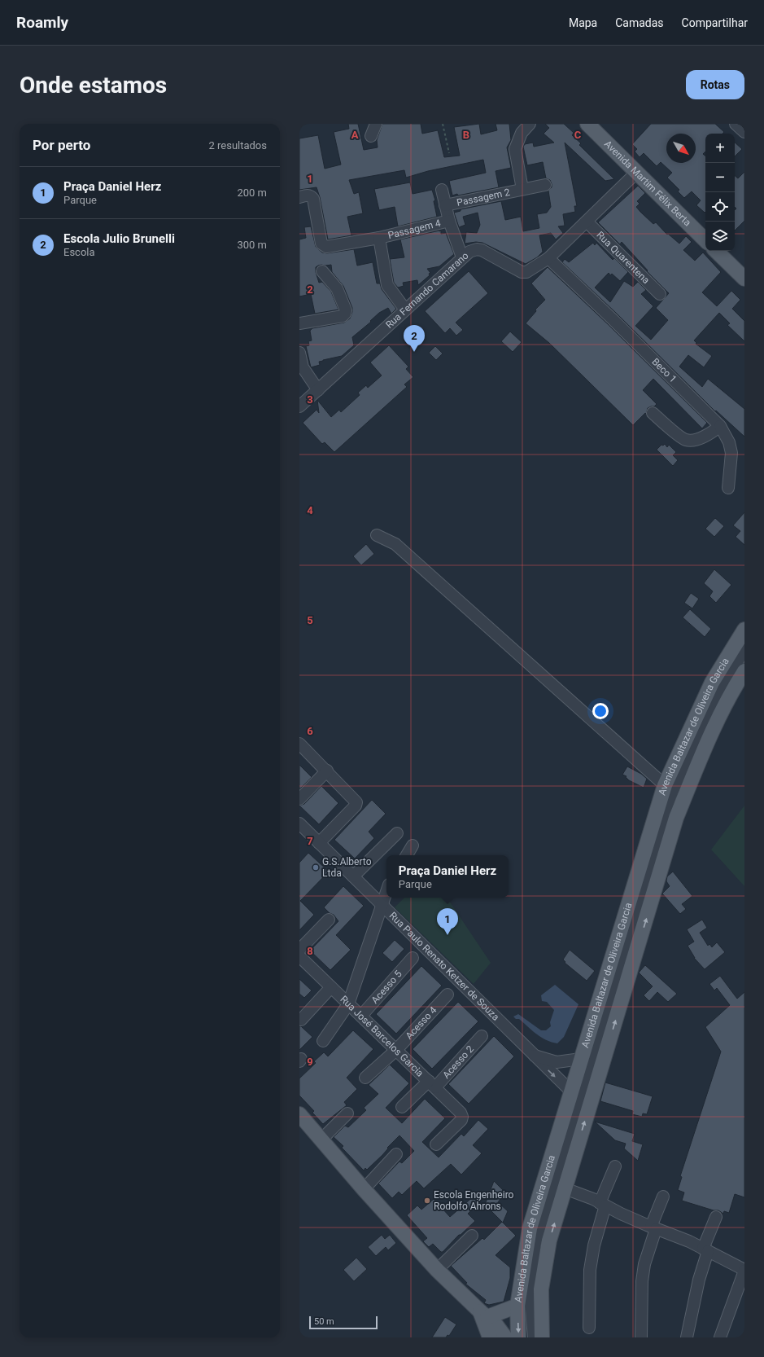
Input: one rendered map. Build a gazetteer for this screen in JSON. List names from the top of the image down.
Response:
{
  "streets": {
    "main road": ["Avenida Martim Félix Berta", "Avenida Baltazar de Oliveira Garcia"],
    "street": [
      "Passagem 2",
      "Passagem 4",
      "Rua Quarentena",
      "Rua Fernando Camarano",
      "Beco 1",
      "Rua Paulo Renato Ketzer de Souza",
      "Acesso 5",
      "Acesso 4",
      "Rua José Barcelos Garcia",
      "Acesso 2"
    ]
  },
  "crossings": [
    ["Avenida Martim Félix Berta", "Rua Fernando Camarano"],
    ["Rua Quarentena", "Rua Fernando Camarano"],
    ["Rua Fernando Camarano", "Beco 1"],
    ["Avenida Baltazar de Oliveira Garcia", "Rua Paulo Renato Ketzer de Souza"],
    ["Acesso 5", "Rua José Barcelos Garcia"],
    ["Acesso 4", "Rua José Barcelos Garcia"],
    ["Rua José Barcelos Garcia", "Acesso 2"]
  ],
  "places": ["G.S.Alberto Ltda", "Escola Engenheiro Rodolfo Ahrons"],
  "scale_bar": "50 m",
  "north": "bottom right",
  "page": {
    "header": "Roamly",
    "nav": ["Mapa", "Camadas", "Compartilhar"],
    "buttons": "Rotas",
    "title": "Onde estamos",
    "heading": ["Por perto", "2 resultados"],
    "map_buttons": ["+", "−"],
    "list": [
      {
        "mark": "1",
        "name": "Praça Daniel Herz",
        "note": "Parque",
        "value": "200 m"
      },
      {
        "mark": "2",
        "name": "Escola Julio Brunelli",
        "note": "Escola",
        "value": "300 m"
      }
    ],
    "pins": ["2", "1"],
    "popup": ["Praça Daniel Herz", "Parque"],
    "scale": "50 m"
  },
  "grid": {
    "columns": ["A", "B", "C"],
    "rows": [
      "1",
      "2",
      "3",
      "4",
      "5",
      "6",
      "7",
      "8",
      "9"
    ]
  }
}
